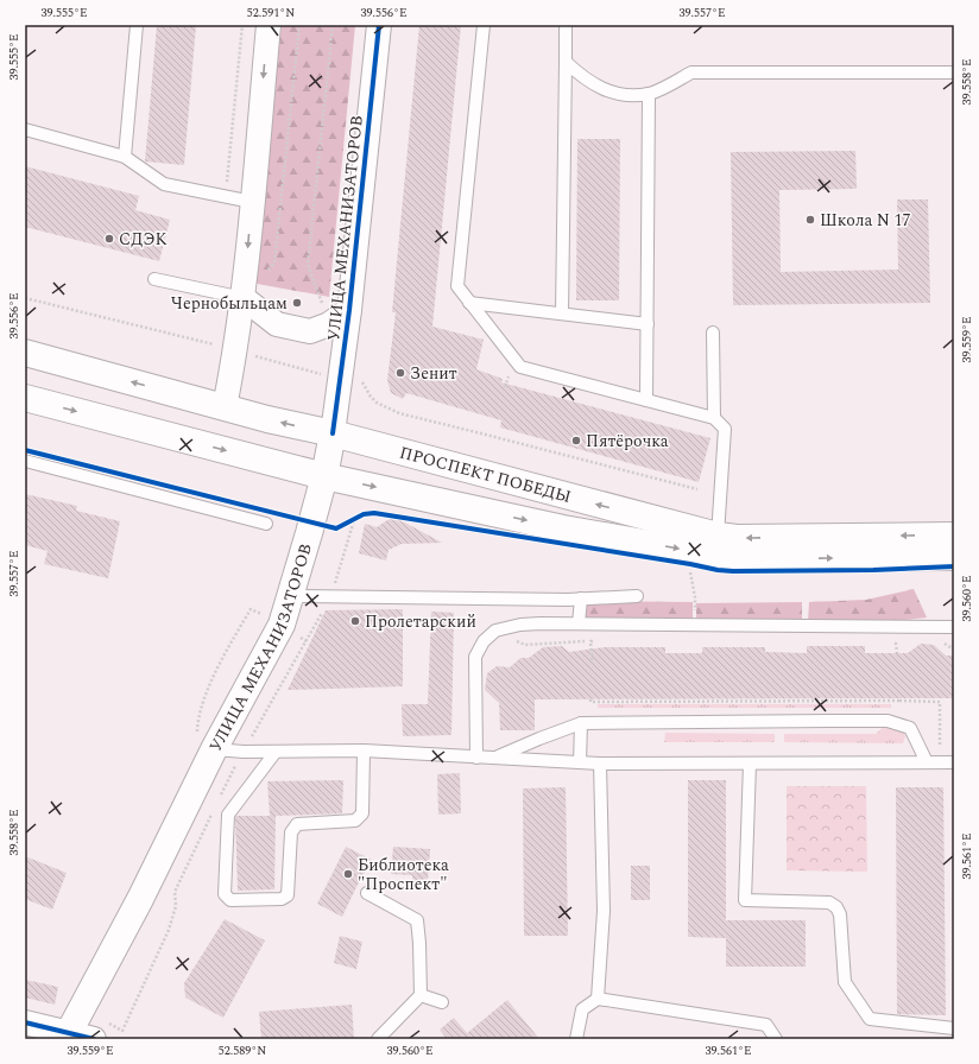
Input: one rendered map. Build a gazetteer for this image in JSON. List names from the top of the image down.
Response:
{
  "streets": {
    "main road": ["УЛИЦА МЕХАНИЗАТОРОВ", "ПРОСПЕКТ ПОБЕДЫ"]
  },
  "crossings": [
    ["УЛИЦА МЕХАНИЗАТОРОВ", "ПРОСПЕКТ ПОБЕДЫ"]
  ],
  "places": [
    "Школа N 17",
    "СДЭК",
    "Чернобыльцам",
    "Зенит",
    "Пятёрочка",
    "Пролетарский",
    "Библиотека \"Проспект\""
  ],
  "coordinates": [
    "39.555°E",
    "52.591°N",
    "39.556°E",
    "39.557°E",
    "39.558°E",
    "39.559°E",
    "39.560°E",
    "39.561°E",
    "52.589°N"
  ]
}
